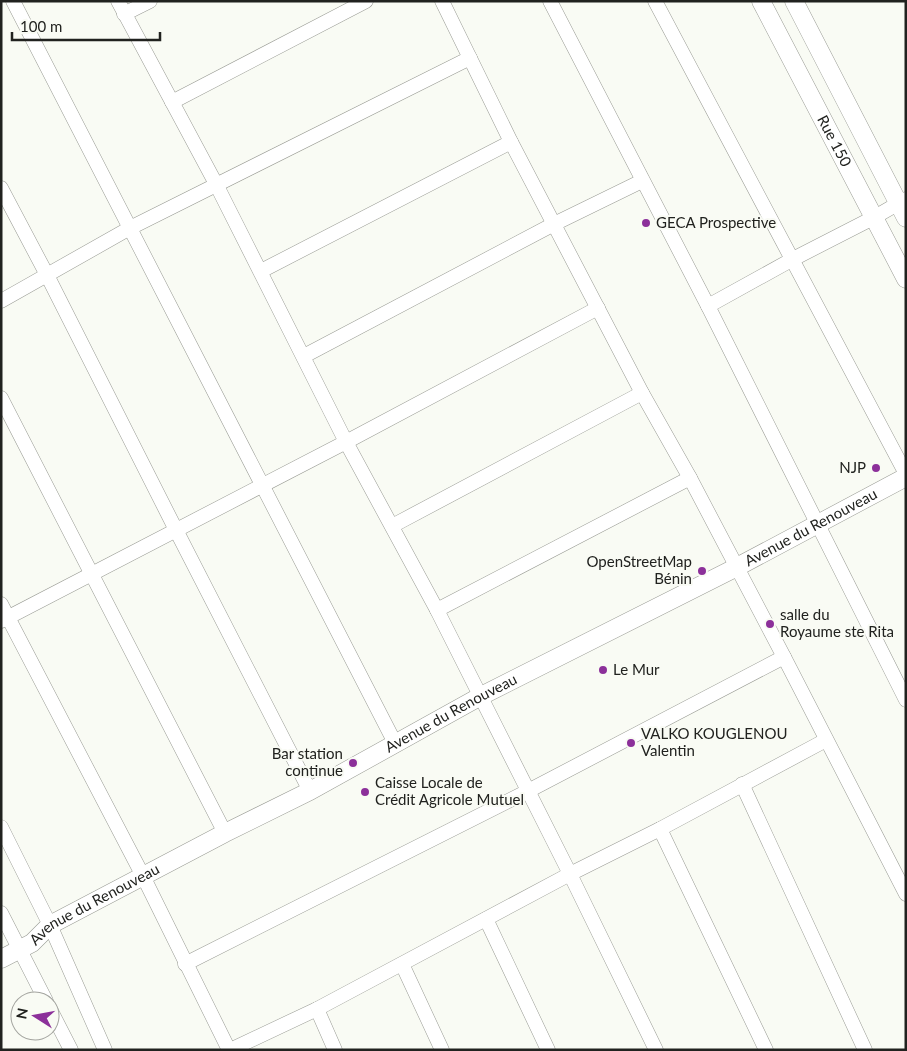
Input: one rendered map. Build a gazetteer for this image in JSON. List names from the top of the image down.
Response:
{
  "streets": {
    "main road": ["Rue 150", "Avenue du Renouveau"]
  },
  "places": [
    "GECA Prospective",
    "NJP",
    "OpenStreetMap Bénin",
    "salle du Royaume ste Rita",
    "Le Mur",
    "VALKO KOUGLENOU Valentin",
    "Bar station continue",
    "Caisse Locale de Crédit Agricole Mutuel"
  ],
  "scale_bar": "100 m",
  "north": "left"
}
